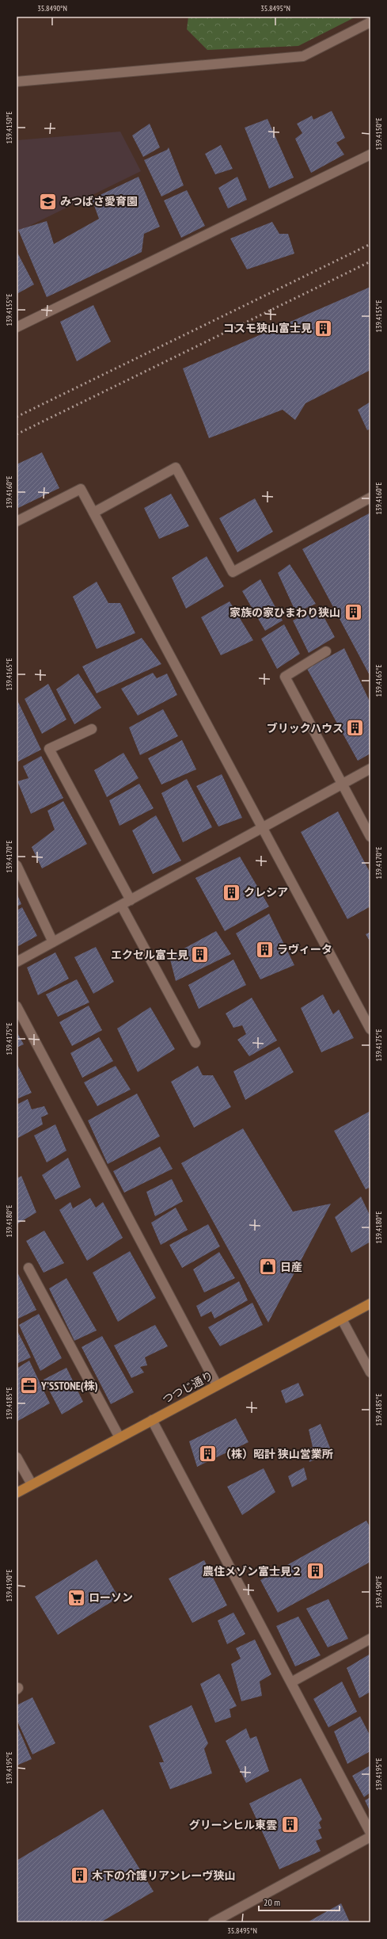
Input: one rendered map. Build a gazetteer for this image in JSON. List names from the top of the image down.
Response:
{
  "streets": {
    "main road": ["つつじ通り"]
  },
  "places": {
    "school or university": ["みつばさ愛育園"],
    "building": [
      "コスモ狭山富士見",
      "家族の家ひまわり狭山",
      "ブリックハウス",
      "クレシア",
      "ラヴィータ",
      "エクセル富士見",
      "（株）昭計 狭山営業所",
      "農住メゾン富士見２",
      "グリーンヒル東雲",
      "木下の介護リアンレーヴ狭山"
    ],
    "shop": ["日産"],
    "office": ["Y’SSTONE(株)"],
    "supermarket": ["ローソン"]
  },
  "scale_bar": "20 m",
  "coordinates": [
    "35.8490°N",
    "35.8495°N",
    "139.4150°E",
    "139.4155°E",
    "139.4160°E",
    "139.4165°E",
    "139.4170°E",
    "139.4175°E",
    "139.4180°E",
    "139.4185°E",
    "139.4190°E",
    "139.4195°E"
  ]
}
